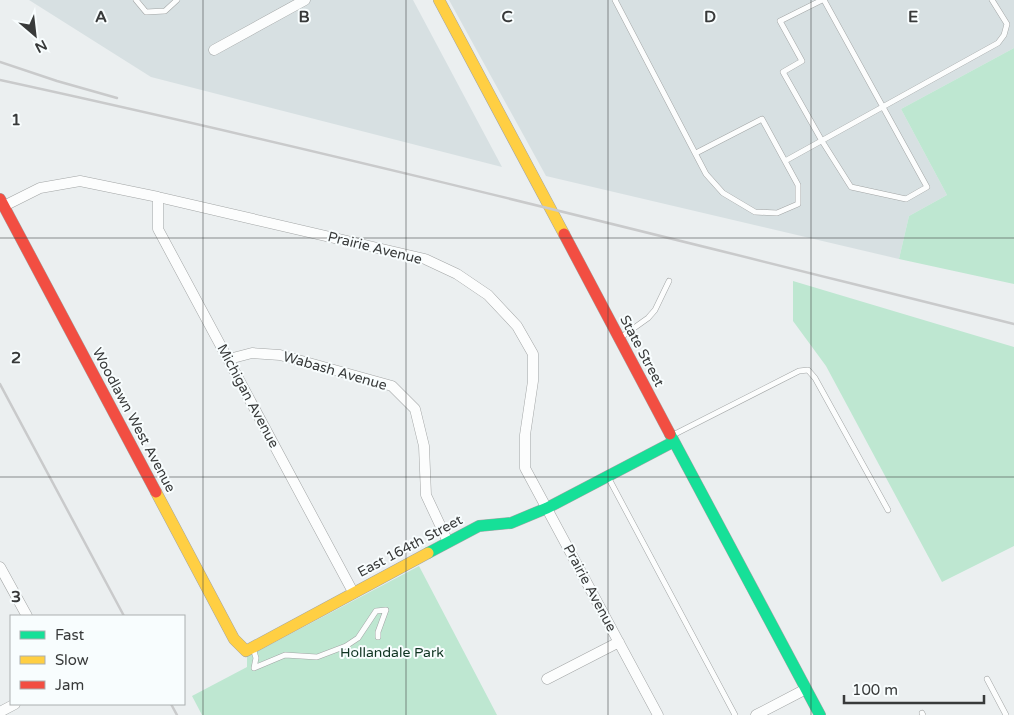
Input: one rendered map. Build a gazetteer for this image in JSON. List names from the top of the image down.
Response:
{
  "streets": {
    "street": [
      "Prairie Avenue",
      "State Street",
      "Wabash Avenue",
      "Michigan Avenue",
      "Woodlawn West Avenue",
      "East 164th Street"
    ]
  },
  "crossings": [
    ["Prairie Avenue", "Michigan Avenue"],
    ["Prairie Avenue", "Woodlawn West Avenue"],
    ["Prairie Avenue", "East 164th Street"],
    ["State Street", "East 164th Street"],
    ["Wabash Avenue", "Michigan Avenue"],
    ["Wabash Avenue", "East 164th Street"],
    ["Michigan Avenue", "East 164th Street"],
    ["Woodlawn West Avenue", "East 164th Street"]
  ],
  "parks": ["Hollandale Park"],
  "legend": ["Fast", "Slow", "Jam"],
  "scale_bar": "100 m",
  "north": "bottom right",
  "grid": {
    "columns": [
      "A",
      "B",
      "C",
      "D",
      "E"
    ],
    "rows": ["1", "2", "3"]
  }
}
